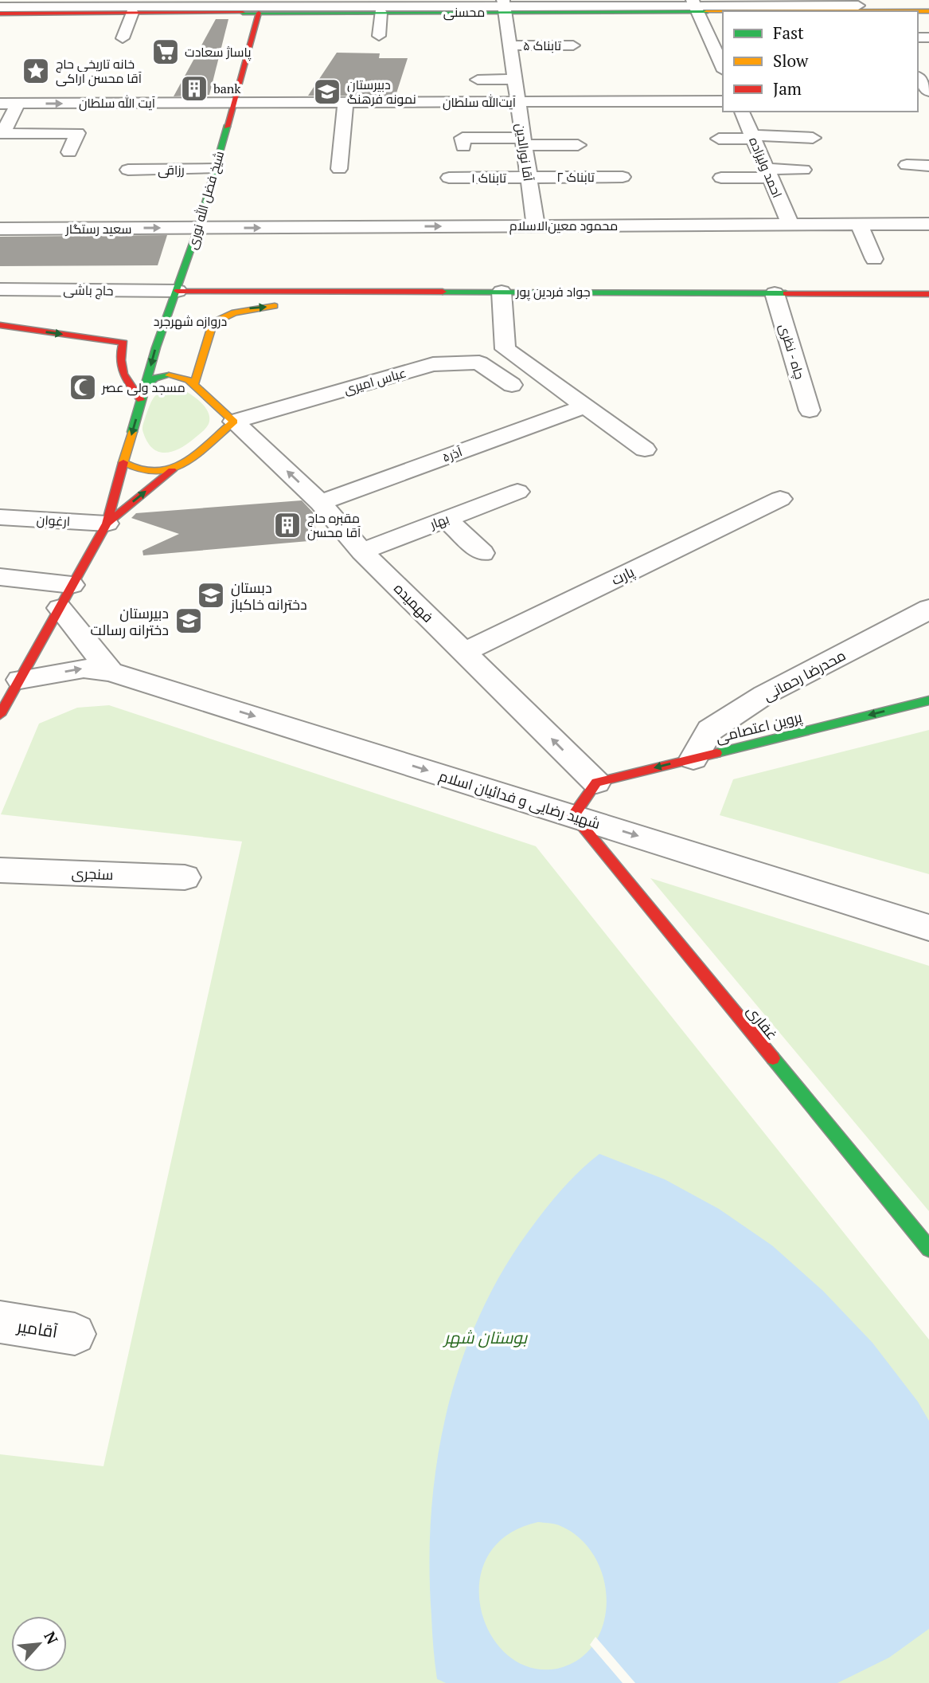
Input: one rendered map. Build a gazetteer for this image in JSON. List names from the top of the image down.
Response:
{
  "streets": {
    "street": [
      "تابناک ۵",
      "آیت‌الله سلطان",
      "آیت الله سلطان",
      "آقا نورالدین",
      "احمد ولیزاده",
      "رزاقی",
      "تابناک ۲",
      "تابناک ۱",
      "شیخ فضل الله نوری",
      "محمود معین‌الاسلام",
      "سعید رستگار",
      "حاج باشی",
      "جواد فردین پور",
      "چاه - نظری",
      "عباس امیری",
      "آذر۵",
      "ارغوان",
      "بهار",
      "پارت",
      "فهمیده",
      "محدرضا رحمانی",
      "پروین اعتصامی",
      "شهید رضایی و فدائیان اسلام",
      "سنجری",
      "غفاری",
      "آقامیر"
    ]
  },
  "crossings": [
    ["تابناک ۵", "آقا نورالدین"],
    ["آیت‌الله سلطان", "آیت الله سلطان"],
    ["آیت‌الله سلطان", "آقا نورالدین"],
    ["آیت‌الله سلطان", "شیخ فضل الله نوری"],
    ["آیت الله سلطان", "شیخ فضل الله نوری"],
    ["آقا نورالدین", "تابناک ۲"],
    ["آقا نورالدین", "تابناک ۱"],
    ["آقا نورالدین", "محمود معین‌الاسلام"],
    ["احمد ولیزاده", "محمود معین‌الاسلام"],
    ["رزاقی", "شیخ فضل الله نوری"],
    ["تابناک ۲", "تابناک ۱"],
    ["شیخ فضل الله نوری", "محمود معین‌الاسلام"],
    ["شیخ فضل الله نوری", "سعید رستگار"],
    ["شیخ فضل الله نوری", "حاج باشی"],
    ["شیخ فضل الله نوری", "جواد فردین پور"],
    ["محمود معین‌الاسلام", "سعید رستگار"],
    ["حاج باشی", "جواد فردین پور"],
    ["جواد فردین پور", "چاه - نظری"],
    ["عباس امیری", "فهمیده"],
    ["آذر۵", "فهمیده"],
    ["بهار", "فهمیده"],
    ["پارت", "فهمیده"],
    ["فهمیده", "پروین اعتصامی"],
    ["محدرضا رحمانی", "پروین اعتصامی"],
    ["شهید رضایی و فدائیان اسلام", "غفاری"]
  ],
  "one_way": [
    "شیخ فضل الله نوری",
    "فهمیده",
    "پروین اعتصامی",
    "شهید رضایی و فدائیان اسلام"
  ],
  "districts": ["دروازه شهرجرد"],
  "parks": ["بوستان شهر"],
  "places": {
    "supermarket": ["پاساژ سعادت"],
    "place": ["خانه تاریخی حاج آقا محسن اراکی"],
    "building": ["bank", "مقبره حاج آقا محسن"],
    "school or university": ["دبیرستان نمونه فرهنگ", "دبستان دخترانه خاکباز", "دبیرستان دخترانه رسالت"],
    "mosque": ["مسجد ولی عصر"]
  },
  "legend": ["Fast", "Slow", "Jam"],
  "north": "top right"
}
